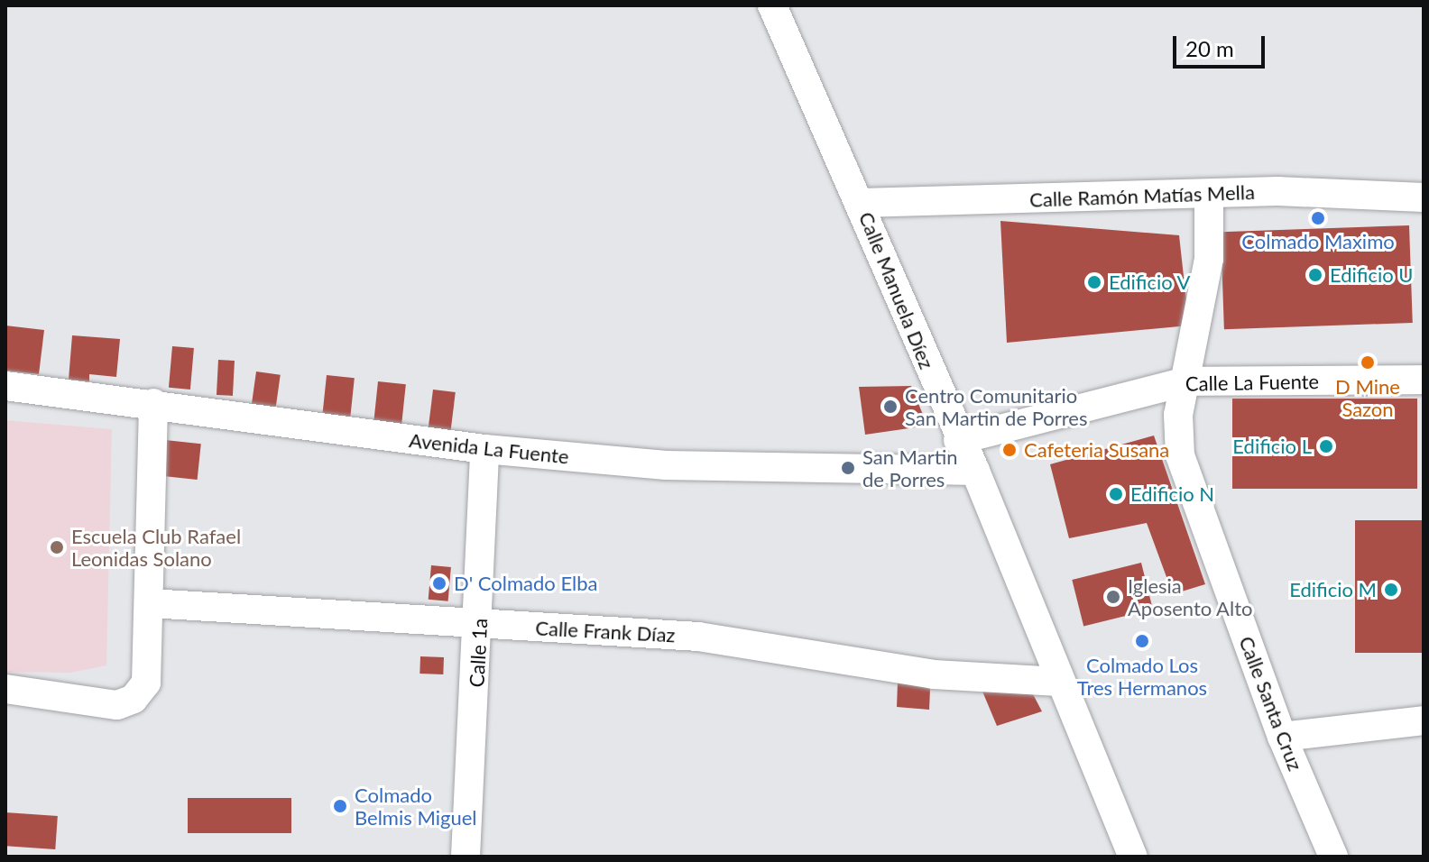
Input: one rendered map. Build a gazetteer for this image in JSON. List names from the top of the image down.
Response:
{
  "streets": {
    "street": [
      "Calle Ramón Matías Mella",
      "Calle Manuela Díez",
      "Calle La Fuente",
      "Avenida La Fuente",
      "Calle Frank Díaz",
      "Calle 1a",
      "Calle Santa Cruz"
    ]
  },
  "crossings": [
    ["Calle Ramón Matías Mella", "Calle Manuela Díez"],
    ["Calle Ramón Matías Mella", "Calle Santa Cruz"],
    ["Calle Manuela Díez", "Calle La Fuente"],
    ["Calle Manuela Díez", "Avenida La Fuente"],
    ["Calle Manuela Díez", "Calle Frank Díaz"],
    ["Calle La Fuente", "Calle Santa Cruz"],
    ["Avenida La Fuente", "Calle 1a"],
    ["Calle Frank Díaz", "Calle 1a"]
  ],
  "places": [
    "Colmado Maximo",
    "Edificio U",
    "Edificio V",
    "D Mine Sazon",
    "Centro Comunitario San Martin de Porres",
    "Edificio L",
    "Cafeteria Susana",
    "San Martin de Porres",
    "Edificio N",
    "Escuela Club Rafael Leonidas Solano",
    "D' Colmado Elba",
    "Edificio M",
    "Iglesia Aposento Alto",
    "Colmado Los Tres Hermanos",
    "Colmado Belmis Miguel"
  ],
  "scale_bar": "20 m"
}
